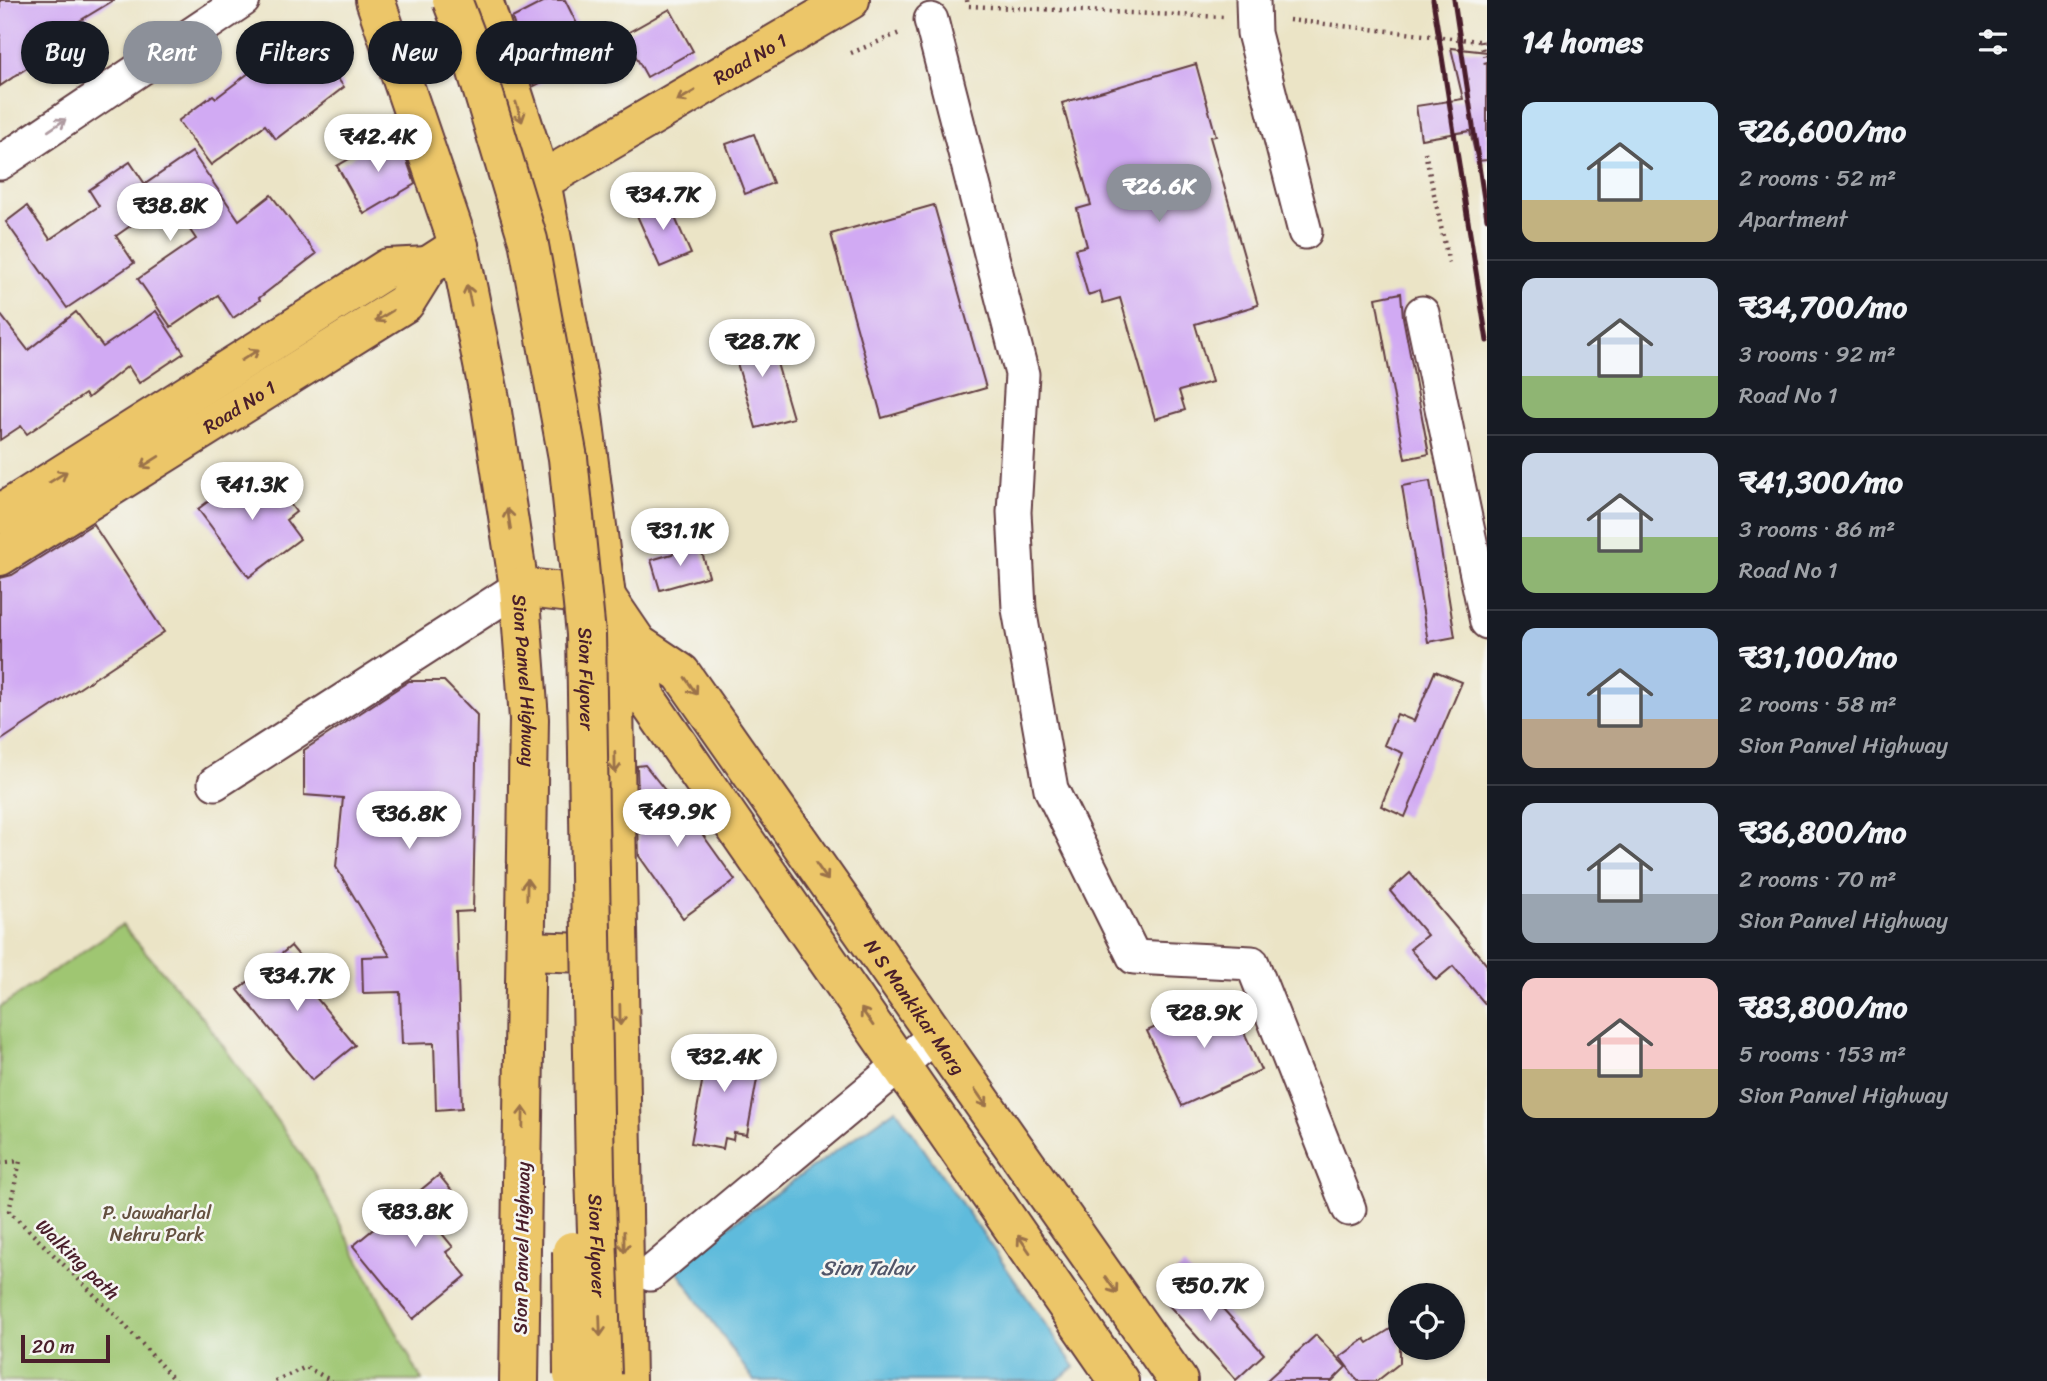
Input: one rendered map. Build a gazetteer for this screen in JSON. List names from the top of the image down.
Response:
{
  "streets": {
    "main road": [
      "Road No 1",
      "Sion Flyover",
      "Sion Panvel Highway",
      "N S Mankikar Marg"
    ],
    "path": ["Walking path"]
  },
  "crossings": [
    ["Road No 1", "Sion Panvel Highway"]
  ],
  "water": ["Sion Talav"],
  "parks": ["P. Jawaharlal Nehru Park"],
  "scale_bar": "20 m",
  "page": {
    "heading": "14 homes",
    "chip": [
      "Buy",
      "Rent",
      "Filters",
      "New",
      "Apartment"
    ],
    "list": [
      {
        "name": "₹26,600/mo",
        "note": "2 rooms · 52 m² · Apartment"
      },
      {
        "name": "₹34,700/mo",
        "note": "3 rooms · 92 m² · Road No 1"
      },
      {
        "name": "₹41,300/mo",
        "note": "3 rooms · 86 m² · Road No 1"
      },
      {
        "name": "₹31,100/mo",
        "note": "2 rooms · 58 m² · Sion Panvel Highway"
      },
      {
        "name": "₹36,800/mo",
        "note": "2 rooms · 70 m² · Sion Panvel Highway"
      },
      {
        "name": "₹83,800/mo",
        "note": "5 rooms · 153 m² · Sion Panvel Highway"
      }
    ],
    "price": [
      "₹42.4K",
      "₹26.6K",
      "₹34.7K",
      "₹38.8K",
      "₹28.7K",
      "₹41.3K",
      "₹31.1K",
      "₹49.9K",
      "₹36.8K",
      "₹34.7K",
      "₹28.9K",
      "₹32.4K",
      "₹83.8K",
      "₹50.7K"
    ],
    "scale": "20 m"
  }
}
